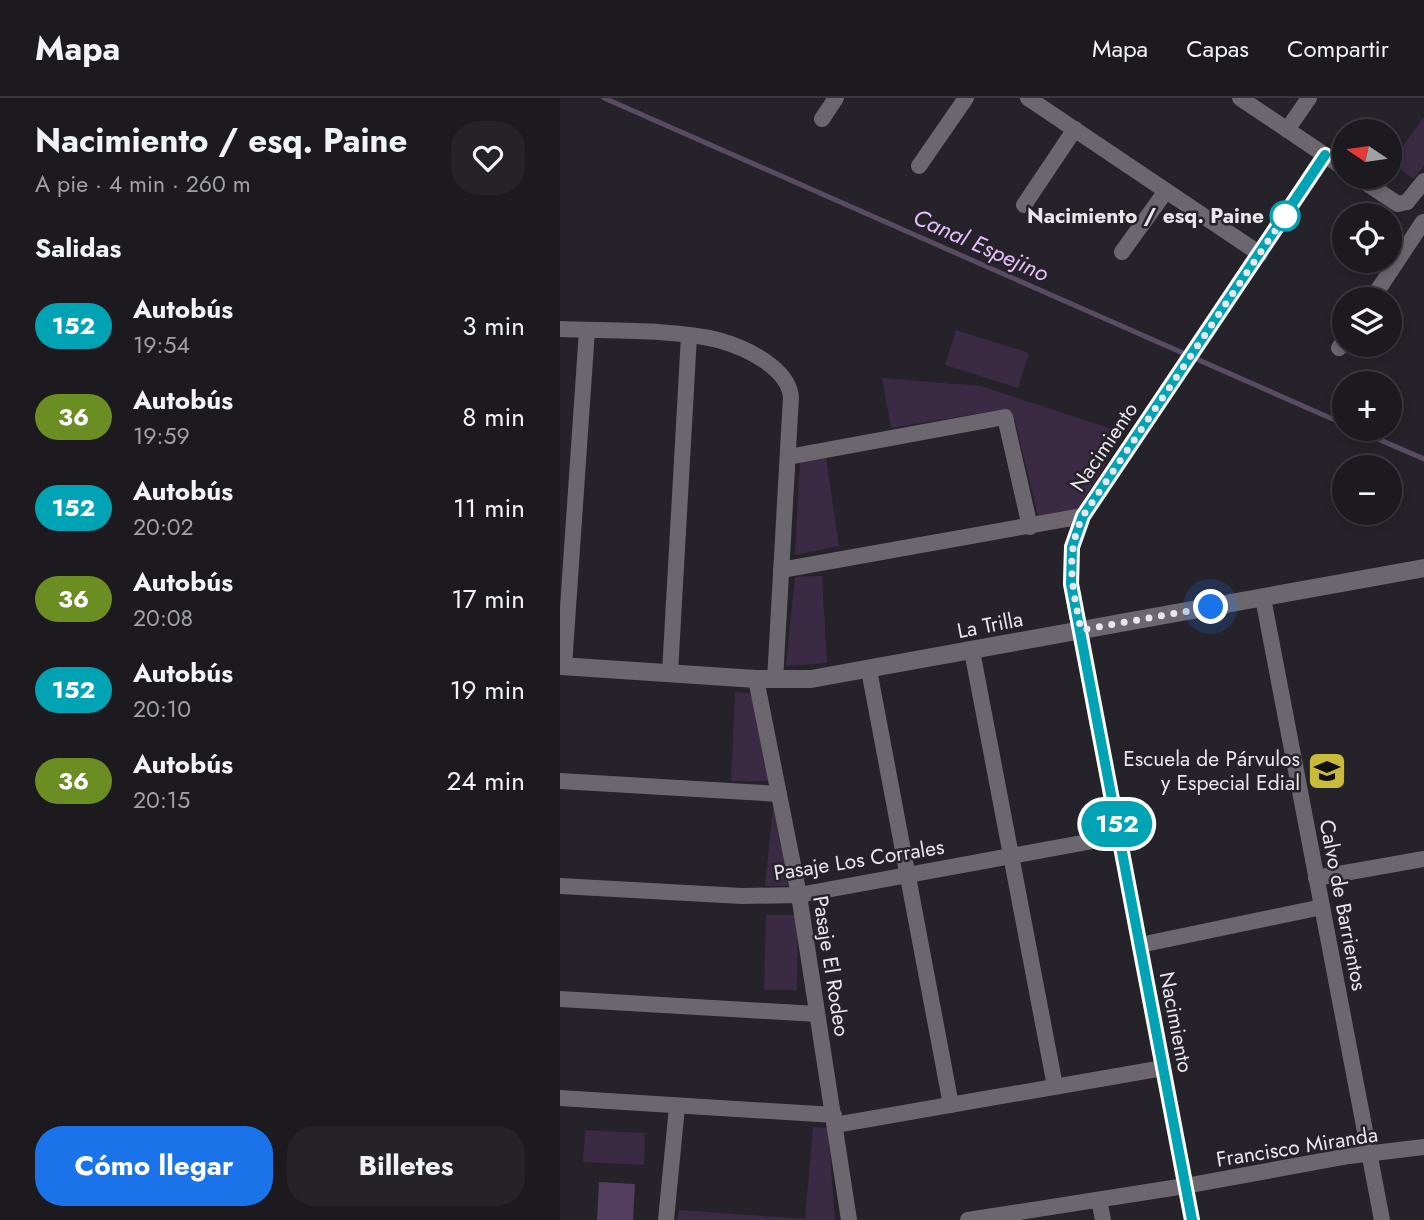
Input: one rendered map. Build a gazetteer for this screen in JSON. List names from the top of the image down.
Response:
{
  "streets": {
    "street": [
      "Nacimiento",
      "La Trilla",
      "Pasaje Los Corrales",
      "Calvo de Barrientos",
      "Pasaje El Rodeo",
      "Francisco Miranda"
    ]
  },
  "crossings": [
    ["Nacimiento", "La Trilla"],
    ["Nacimiento", "Pasaje Los Corrales"],
    ["Nacimiento", "Francisco Miranda"],
    ["La Trilla", "Calvo de Barrientos"],
    ["La Trilla", "Pasaje El Rodeo"],
    ["Pasaje Los Corrales", "Pasaje El Rodeo"],
    ["Calvo de Barrientos", "Francisco Miranda"]
  ],
  "water": ["Canal Espejino"],
  "places": {
    "other": ["Nacimiento / esq. Paine"],
    "school or university": ["Escuela de Párvulos y Especial Edial"]
  },
  "lines": ["bus line 152"],
  "north": "left",
  "page": {
    "header": "Mapa",
    "nav": ["Mapa", "Capas", "Compartir"],
    "heading": [
      ["Nacimiento / esq. Paine", "A pie · 4 min · 260 m"],
      "Salidas"
    ],
    "on_map": "152",
    "map_buttons": ["+", "−"],
    "list": [
      {
        "mark": "152",
        "name": "Autobús",
        "note": "19:54",
        "value": "3 min"
      },
      {
        "mark": "36",
        "name": "Autobús",
        "note": "19:59",
        "value": "8 min"
      },
      {
        "mark": "152",
        "name": "Autobús",
        "note": "20:02",
        "value": "11 min"
      },
      {
        "mark": "36",
        "name": "Autobús",
        "note": "20:08",
        "value": "17 min"
      },
      {
        "mark": "152",
        "name": "Autobús",
        "note": "20:10",
        "value": "19 min"
      },
      {
        "mark": "36",
        "name": "Autobús",
        "note": "20:15",
        "value": "24 min"
      }
    ],
    "buttons": ["Cómo llegar", "Billetes"]
  }
}
